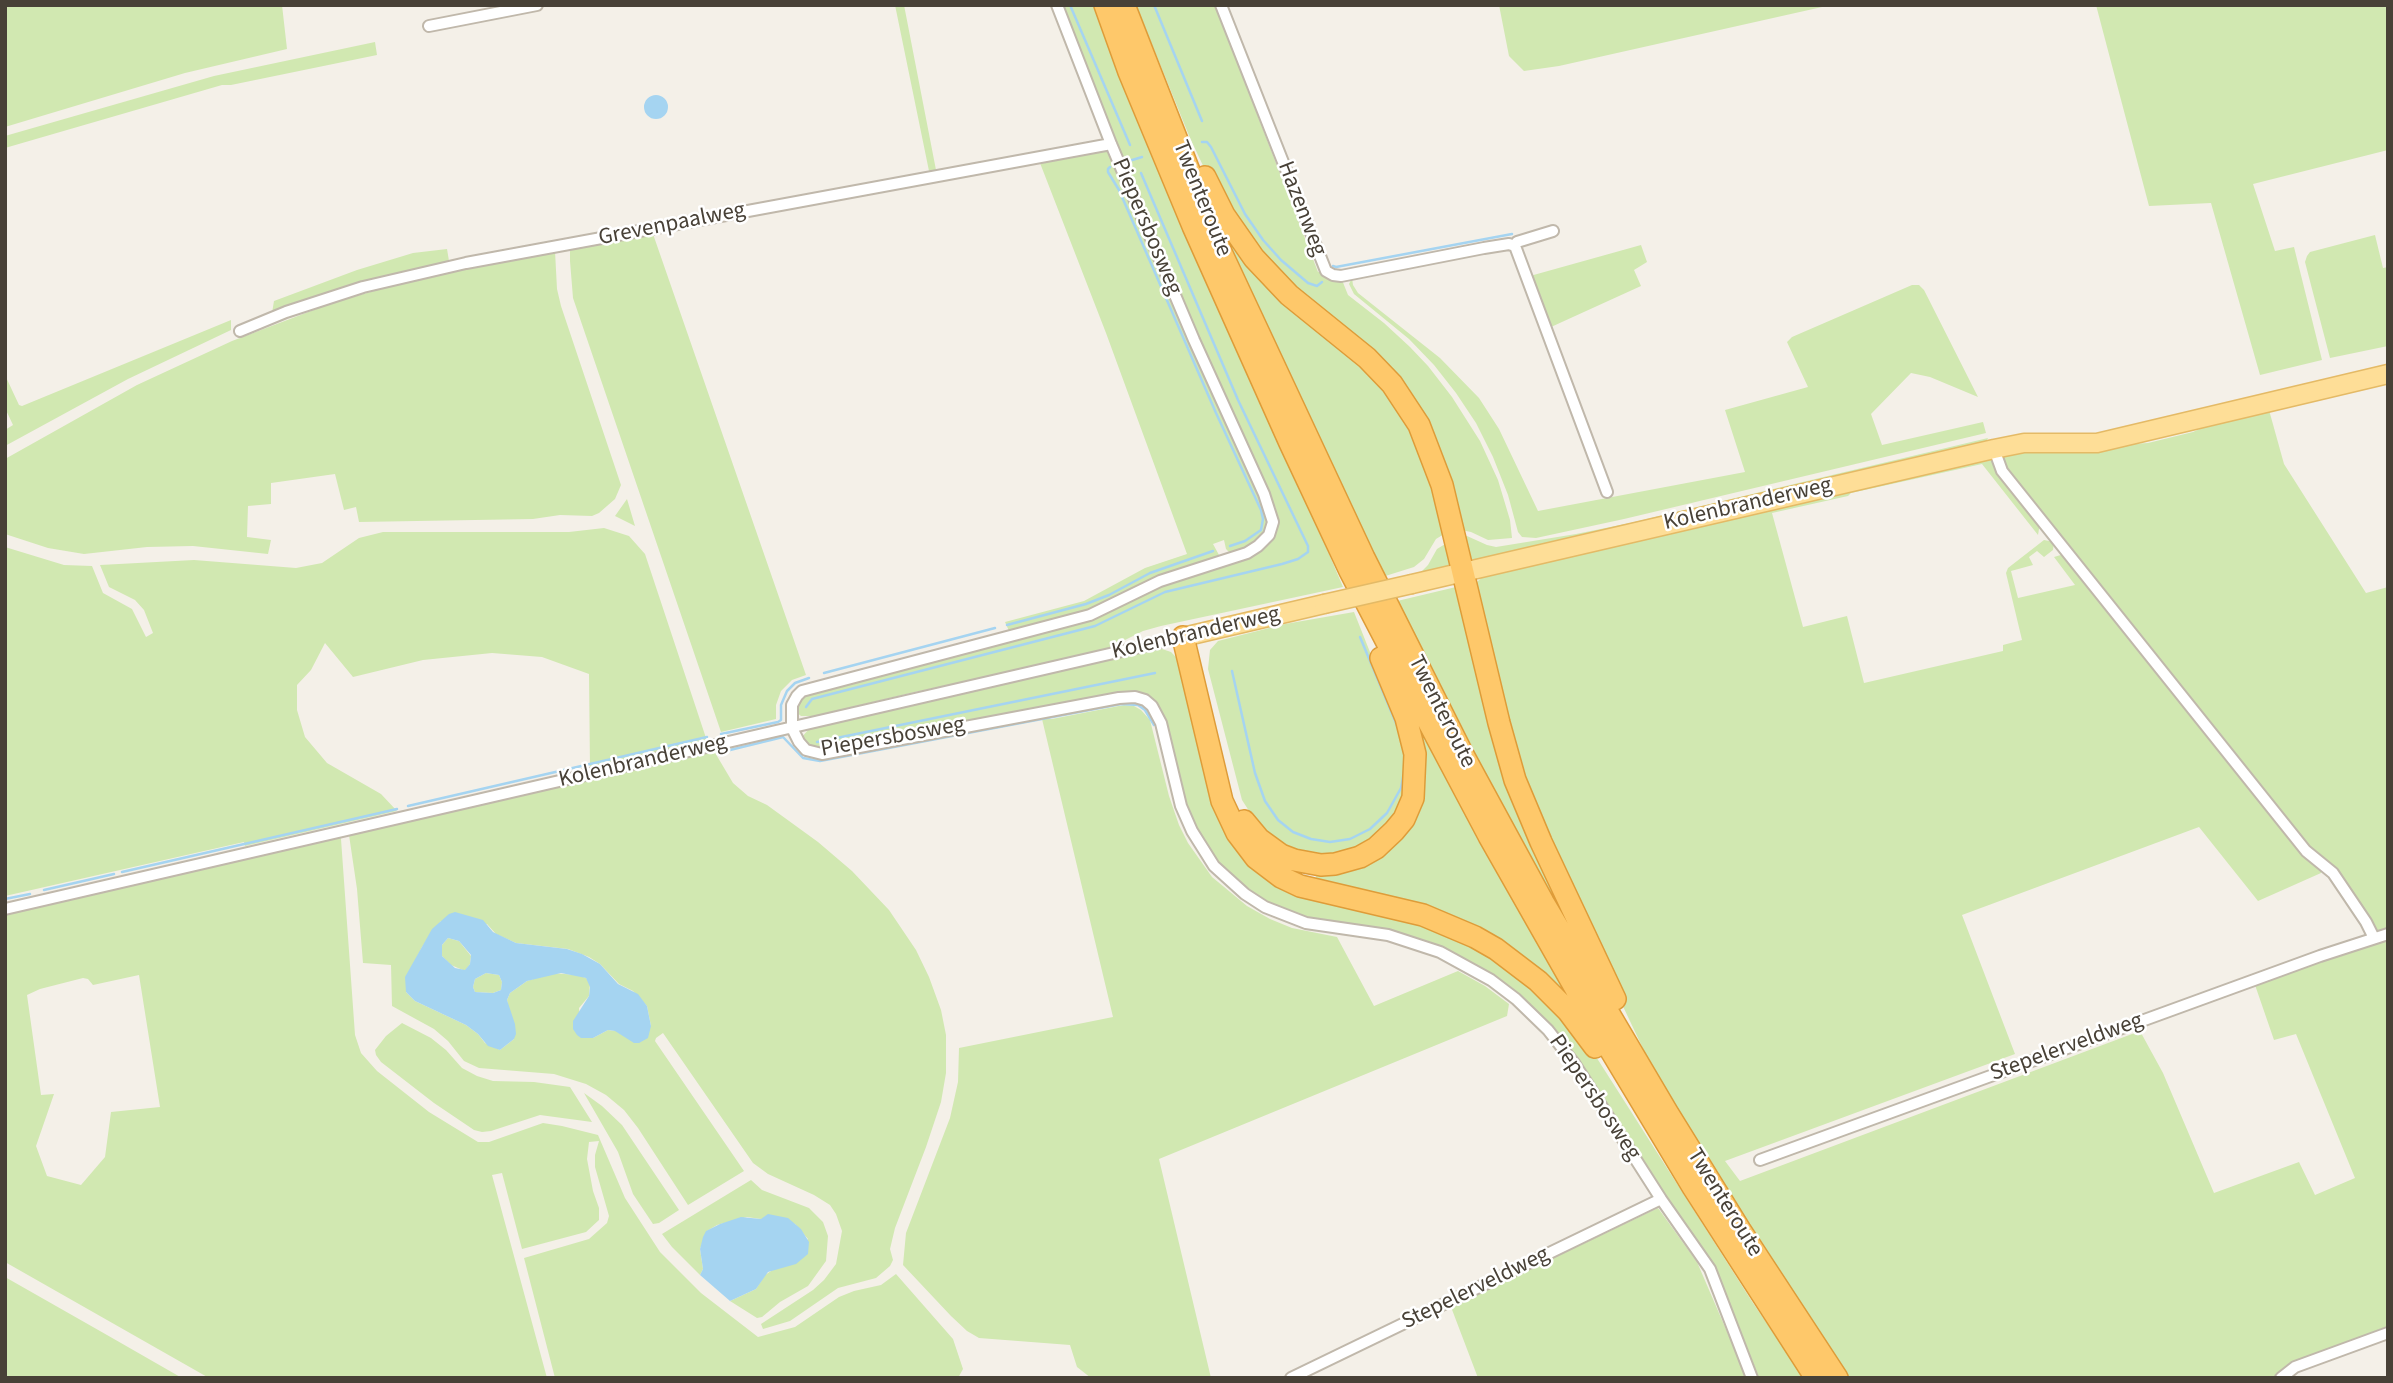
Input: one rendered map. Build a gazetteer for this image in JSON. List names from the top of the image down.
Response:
{
  "streets": {
    "highway": ["Twenteroute"],
    "main road": ["Kolenbranderweg"],
    "street": [
      "Hazenweg",
      "Grevenpaalweg",
      "Piepersbosweg",
      "Stepelerveldweg"
    ]
  },
  "crossings": [
    ["Grevenpaalweg", "Piepersbosweg"],
    ["Piepersbosweg", "Kolenbranderweg"],
    ["Piepersbosweg", "Stepelerveldweg"]
  ]
}
